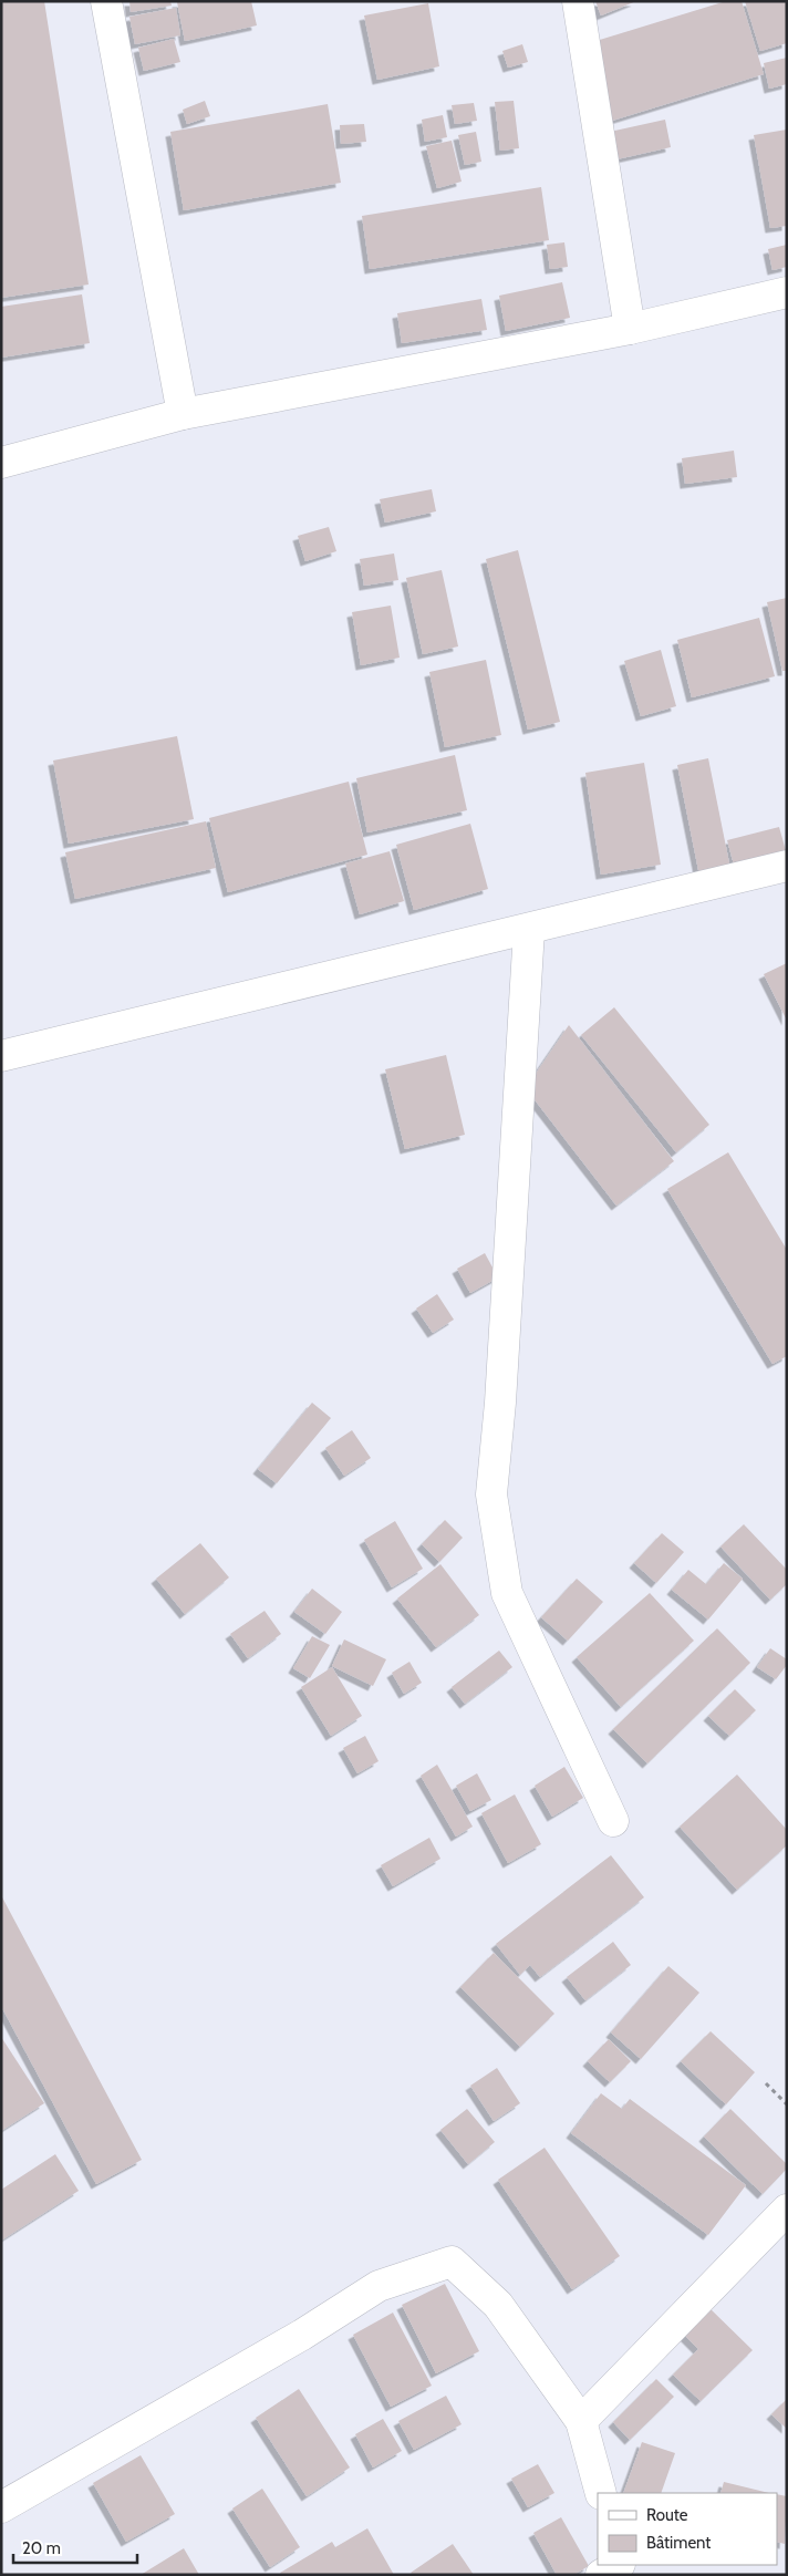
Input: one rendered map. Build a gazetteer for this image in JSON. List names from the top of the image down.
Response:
{
  "legend": ["Route", "Bâtiment"],
  "scale_bar": "20 m"
}
